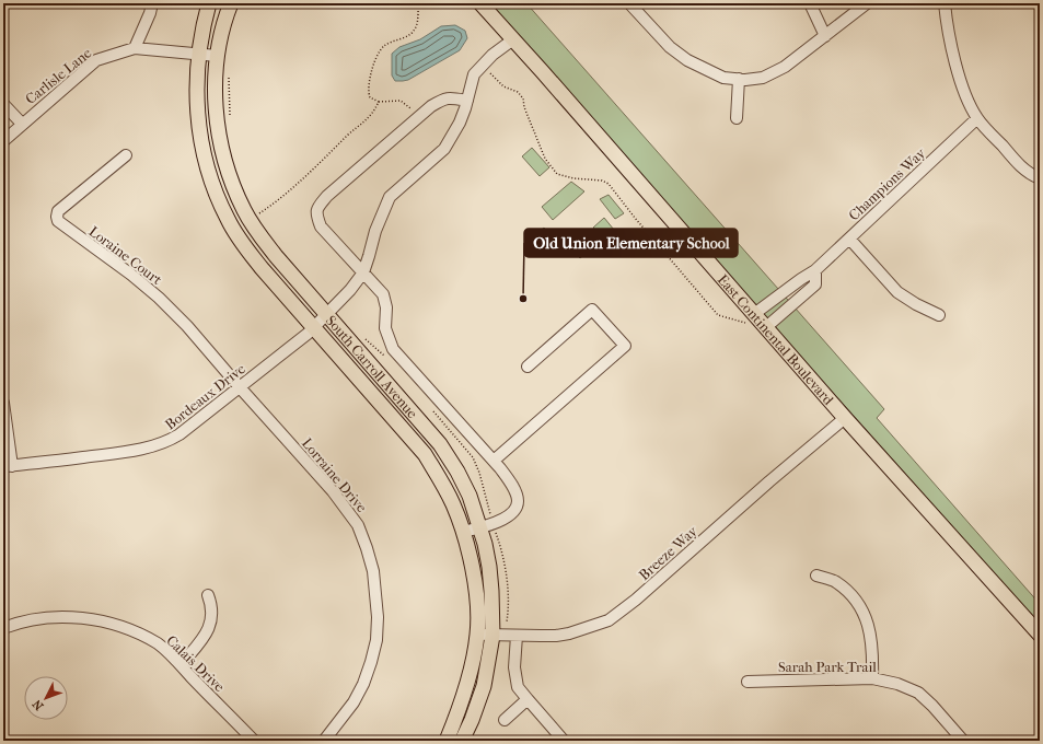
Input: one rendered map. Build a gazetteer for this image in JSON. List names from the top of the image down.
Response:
{
  "streets": {
    "main road": ["East Continental Boulevard", "South Carroll Avenue"],
    "street": [
      "Carlisle Lane",
      "Champions Way",
      "Loraine Court",
      "Bordeaux Drive",
      "Lorraine Drive",
      "Breeze Way",
      "Calais Drive",
      "Sarah Park Trail"
    ]
  },
  "crossings": [
    ["Carlisle Lane", "South Carroll Avenue"],
    ["Champions Way", "East Continental Boulevard"],
    ["Loraine Court", "Bordeaux Drive"],
    ["Loraine Court", "Lorraine Drive"],
    ["East Continental Boulevard", "Bordeaux Drive"],
    ["East Continental Boulevard", "Breeze Way"],
    ["South Carroll Avenue", "Bordeaux Drive"],
    ["South Carroll Avenue", "Breeze Way"],
    ["Bordeaux Drive", "Lorraine Drive"]
  ],
  "places": ["Old Union Elementary School"],
  "north": "bottom left"
}
